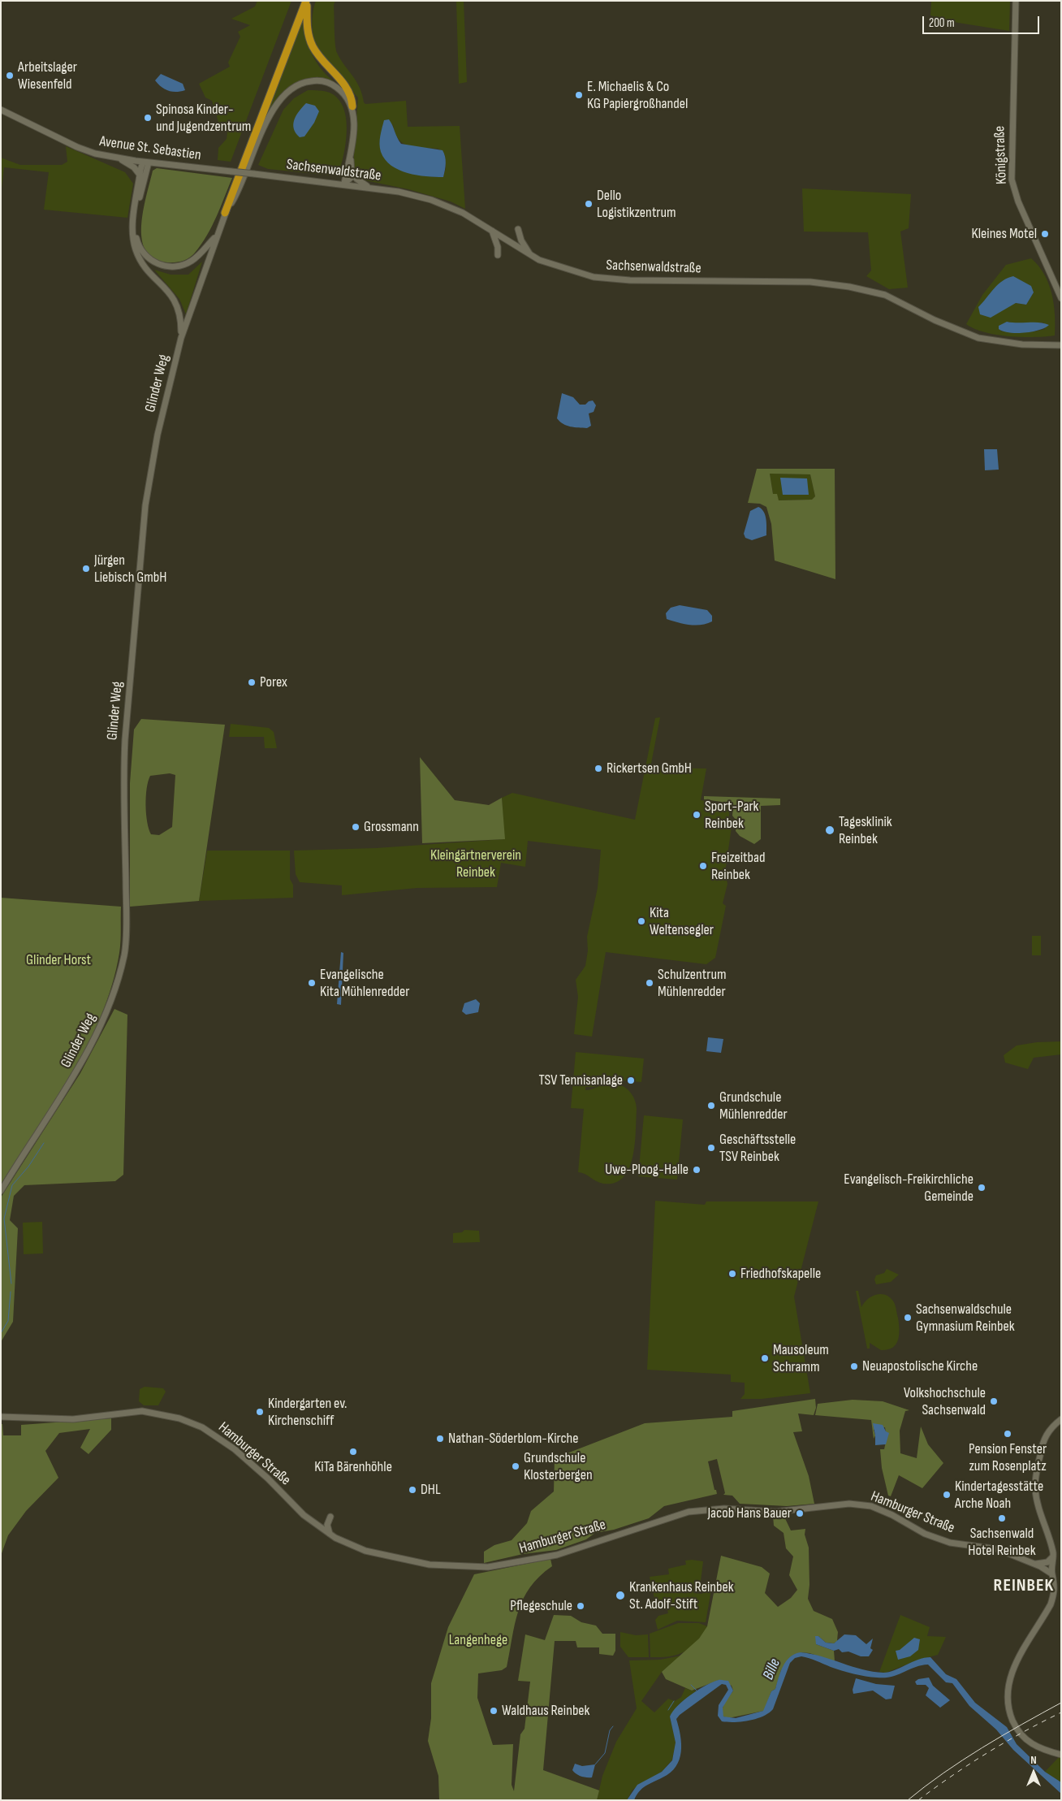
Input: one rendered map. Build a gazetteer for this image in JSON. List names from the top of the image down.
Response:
{
  "streets": {
    "main road": [
      "Avenue St. Sebastien",
      "Königstraße",
      "Sachsenwaldstraße",
      "Glinder Weg",
      "Hamburger Straße"
    ]
  },
  "crossings": [
    ["Avenue St. Sebastien", "Sachsenwaldstraße"]
  ],
  "districts": ["REINBEK"],
  "water": ["Bille"],
  "parks": ["Kleingärtnerverein Reinbek", "Glinder Horst", "Langenhege"],
  "places": [
    "Arbeitslager Wiesenfeld",
    "E. Michaelis & Co KG Papiergroßhandel",
    "Spinosa Kinder- und Jugendzentrum",
    "Dello Logistikzentrum",
    "Kleines Motel",
    "Jürgen Liebisch GmbH",
    "Porex",
    "Rickertsen GmbH",
    "Sport-Park Reinbek",
    "Grossmann",
    "Tagesklinik Reinbek",
    "Freizeitbad Reinbek",
    "Kita Weltensegler",
    "Evangelische Kita Mühlenredder",
    "Schulzentrum Mühlenredder",
    "TSV Tennisanlage",
    "Grundschule Mühlenredder",
    "Geschäftsstelle TSV Reinbek",
    "Uwe-Ploog-Halle",
    "Evangelisch-Freikirchliche Gemeinde",
    "Friedhofskapelle",
    "Sachsenwaldschule Gymnasium Reinbek",
    "Mausoleum Schramm",
    "Neuapostolische Kirche",
    "Volkshochschule Sachsenwald",
    "Kindergarten ev. Kirchenschiff",
    "Pension Fenster zum Rosenplatz",
    "Nathan-Söderblom-Kirche",
    "KiTa Bärenhöhle",
    "Grundschule Klosterbergen",
    "DHL",
    "Kindertagesstätte Arche Noah",
    "Jacob Hans Bauer",
    "Sachsenwald Hotel Reinbek",
    "Krankenhaus Reinbek St. Adolf-Stift",
    "Pflegeschule",
    "Waldhaus Reinbek"
  ],
  "scale_bar": "200 m",
  "north": "top"
}
